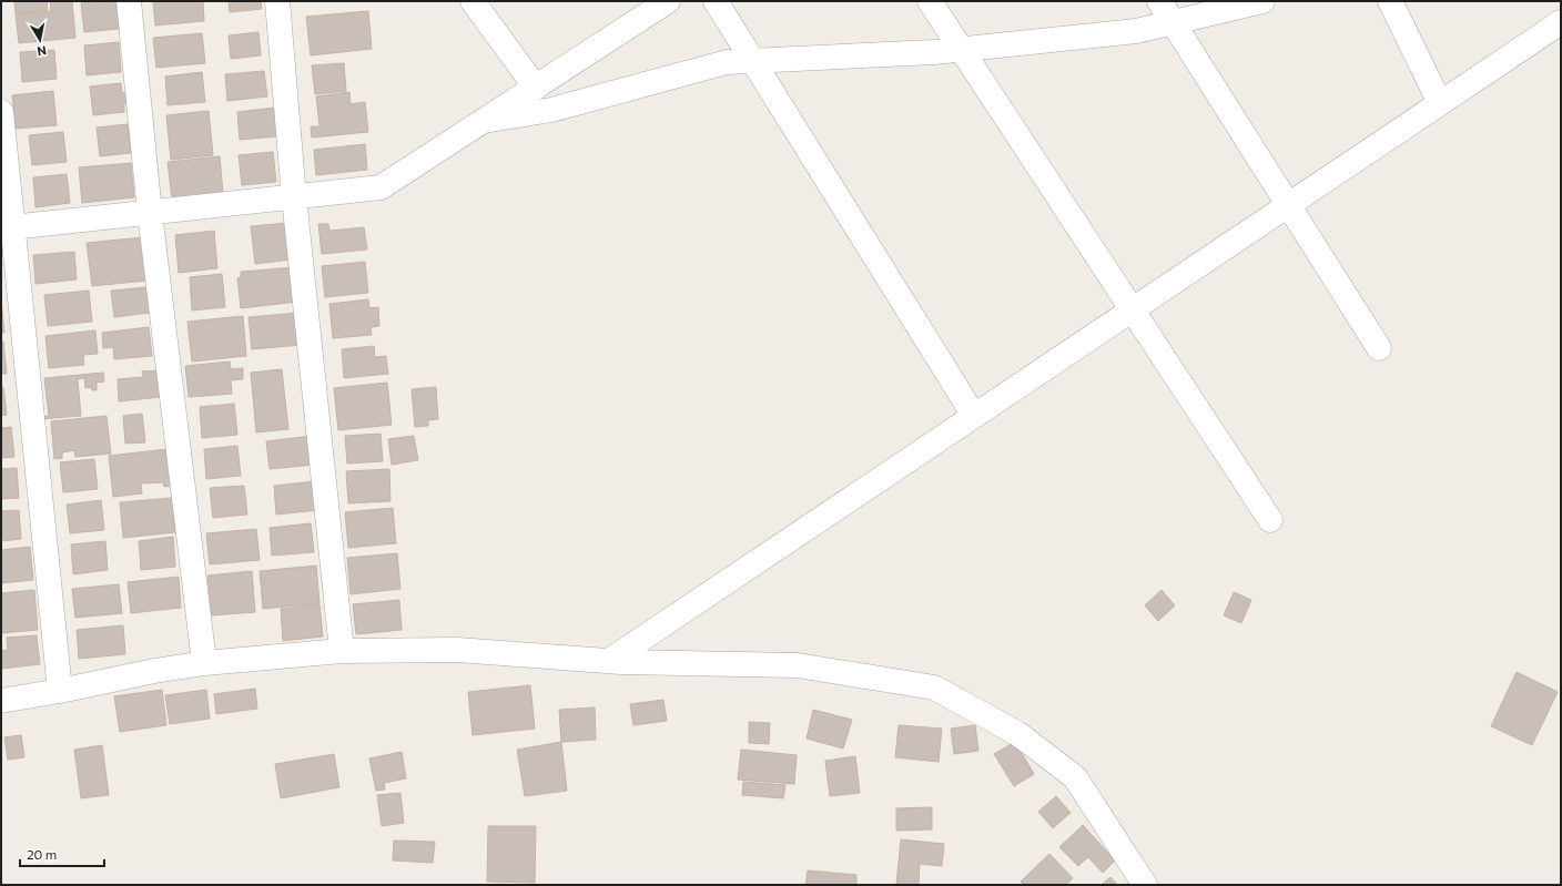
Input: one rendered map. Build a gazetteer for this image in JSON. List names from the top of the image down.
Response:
{
  "scale_bar": "20 m",
  "north": "bottom"
}
